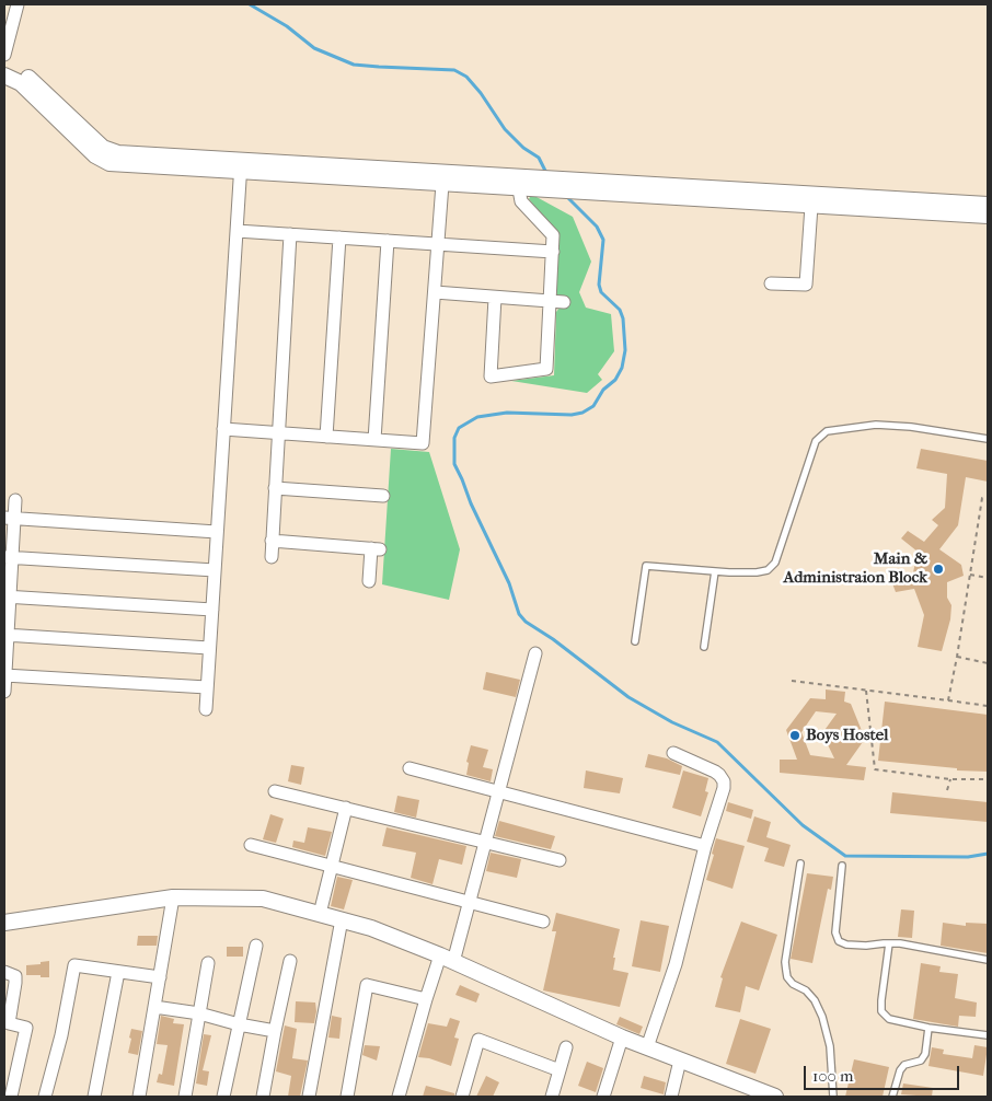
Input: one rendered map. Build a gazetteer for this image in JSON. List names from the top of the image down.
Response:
{
  "places": ["Main & Administraion Block", "Boys Hostel"],
  "scale_bar": "100 m"
}
